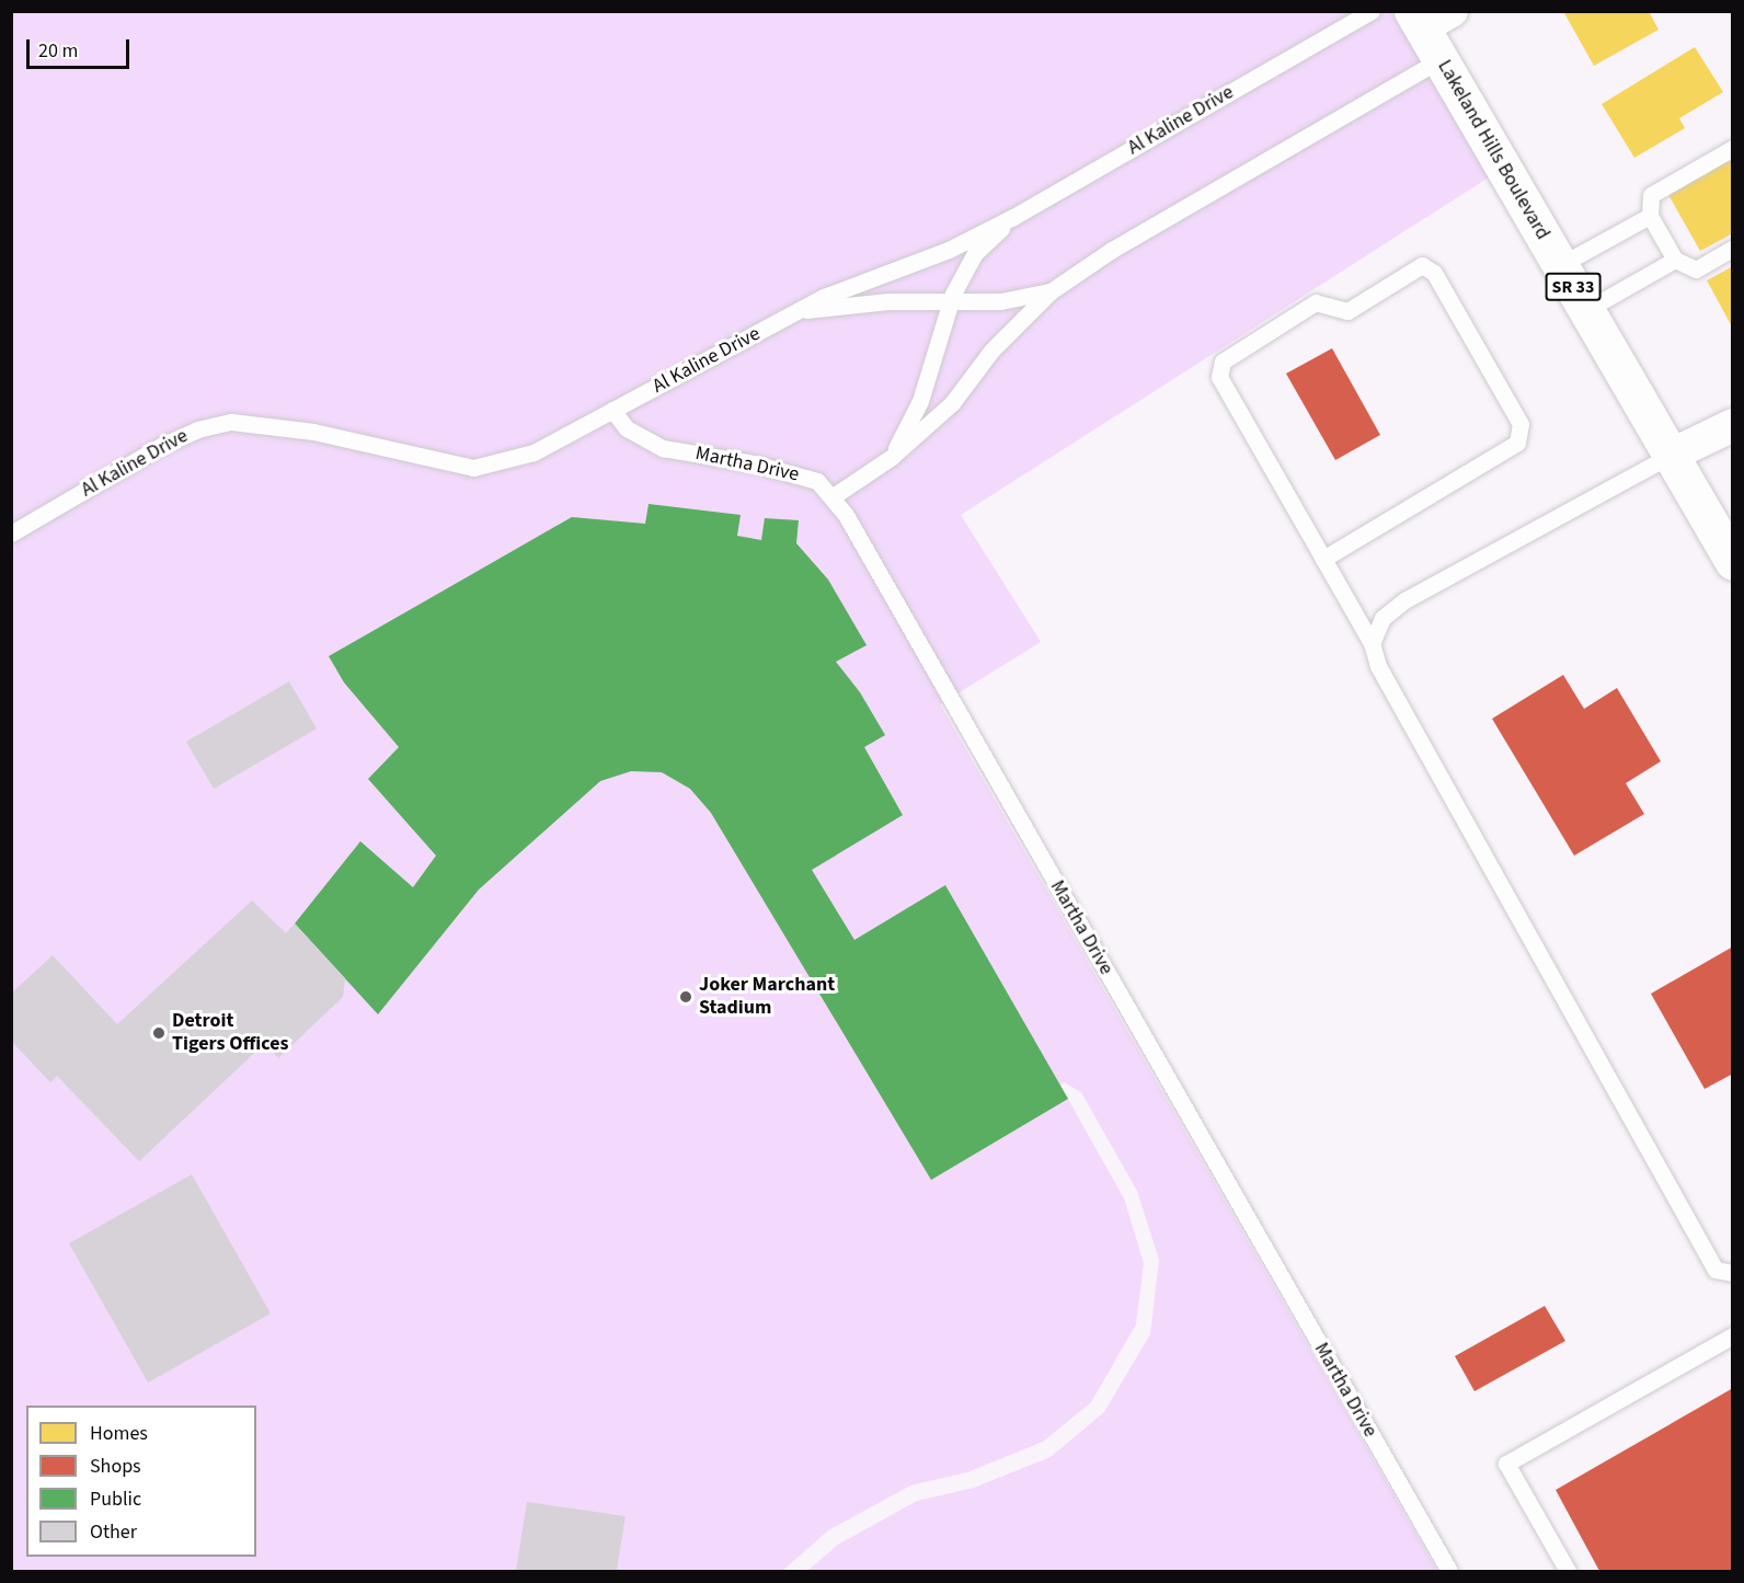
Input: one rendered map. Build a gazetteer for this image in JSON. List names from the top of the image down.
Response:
{
  "streets": {
    "main road": ["Lakeland Hills Boulevard", "SR 33"],
    "lane": ["Al Kaline Drive", "Martha Drive"]
  },
  "crossings": [
    ["Al Kaline Drive", "Martha Drive"]
  ],
  "places": ["Joker Marchant Stadium", "Detroit Tigers Offices"],
  "legend": [
    "Homes",
    "Shops",
    "Public",
    "Other"
  ],
  "scale_bar": "20 m"
}
